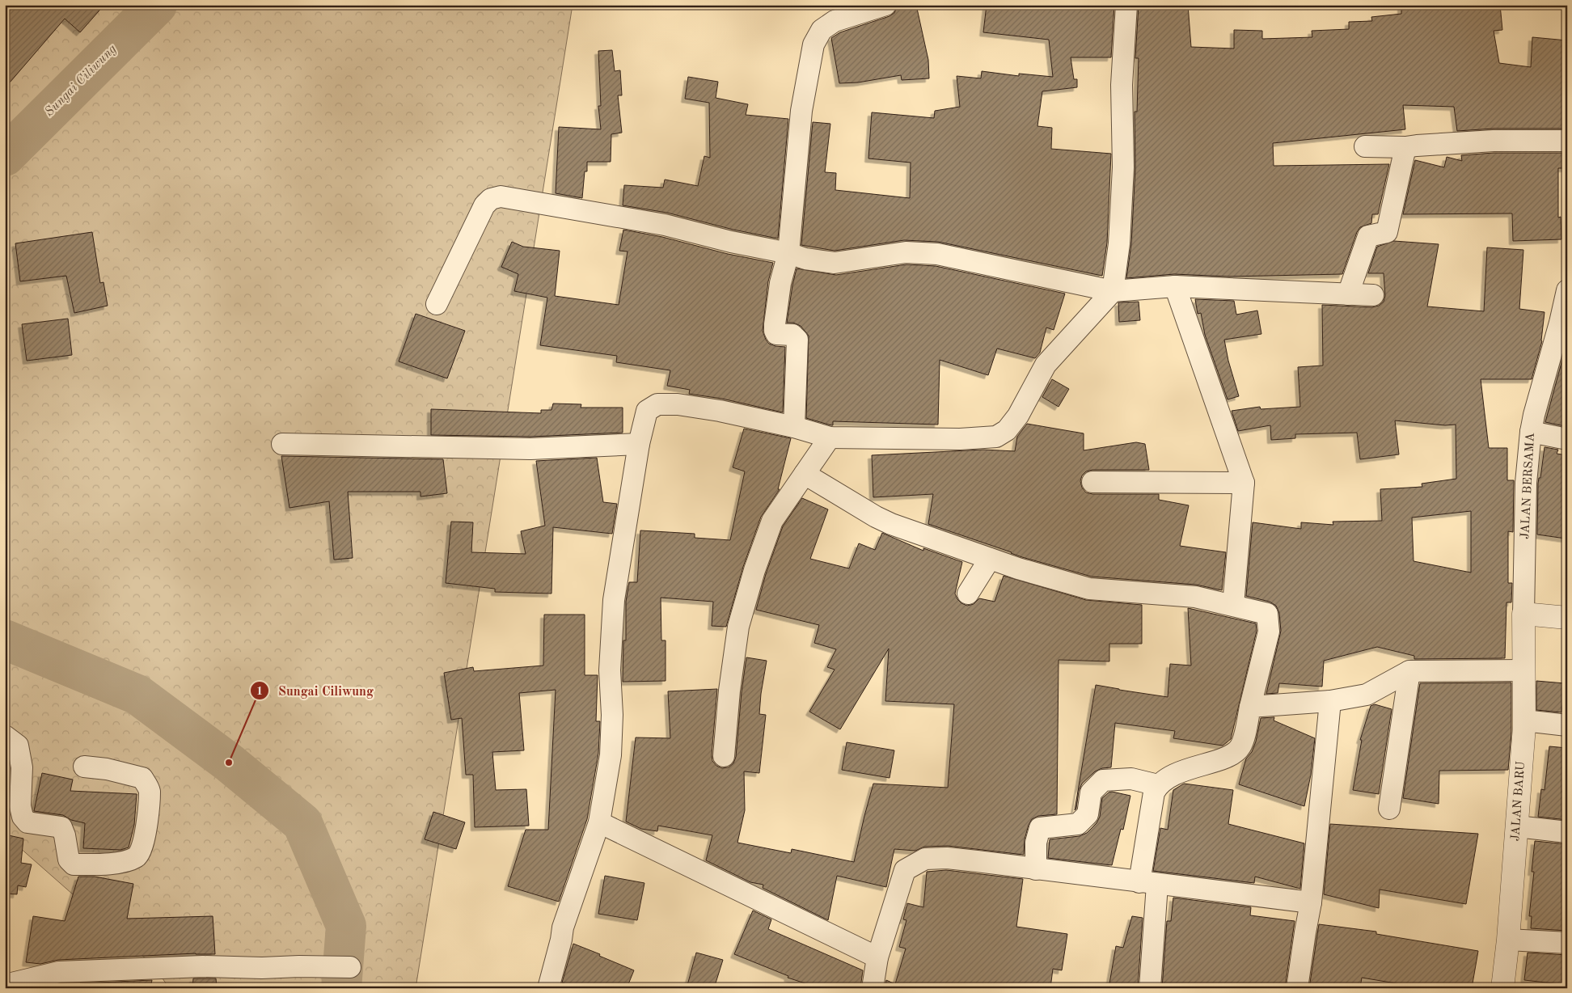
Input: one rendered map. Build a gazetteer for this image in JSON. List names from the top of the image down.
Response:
{
  "streets": {
    "street": ["JALAN BERSAMA", "JALAN BARU"]
  },
  "crossings": [
    ["JALAN BERSAMA", "JALAN BARU"]
  ],
  "water": ["Sungai Ciliwung"],
  "places": ["Sungai Ciliwung"]
}
